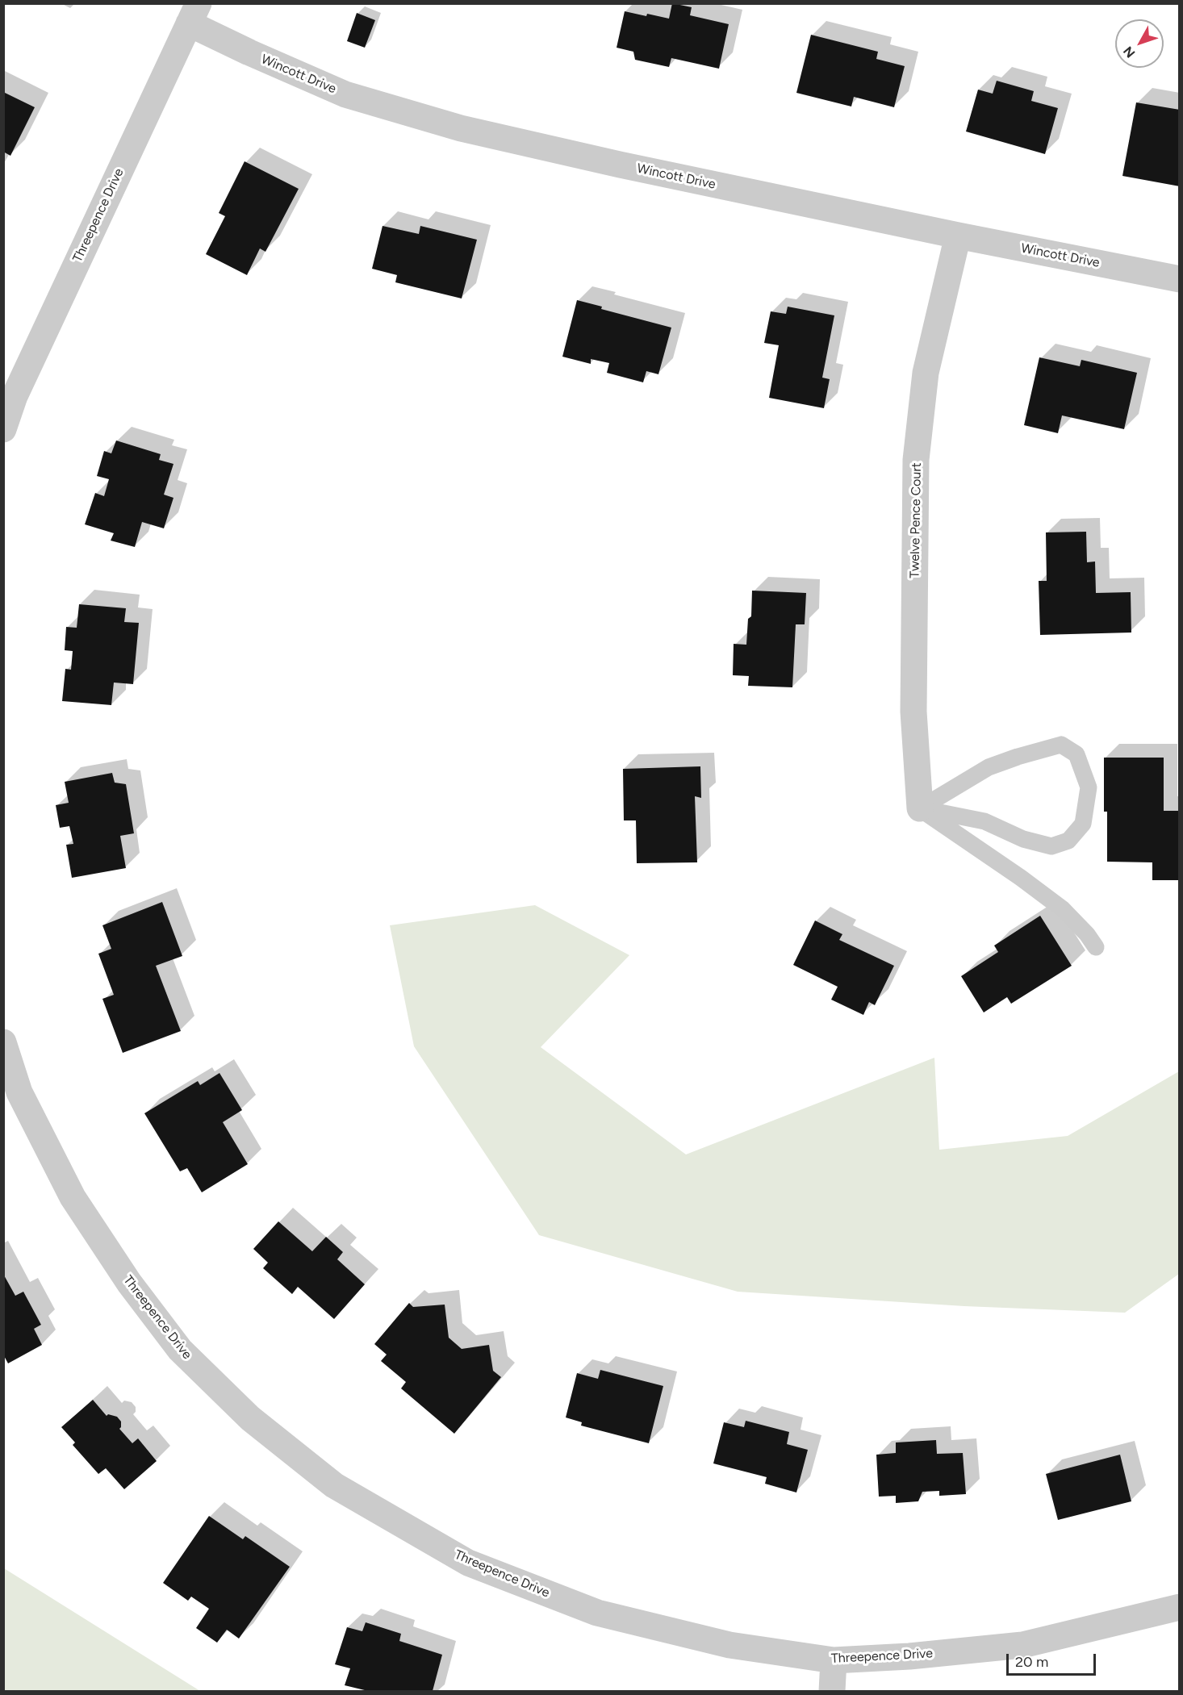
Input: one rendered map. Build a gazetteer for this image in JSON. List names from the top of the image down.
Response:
{
  "streets": {
    "street": ["Wincott Drive", "Threepence Drive", "Twelve Pence Court"]
  },
  "crossings": [
    ["Wincott Drive", "Threepence Drive"],
    ["Wincott Drive", "Twelve Pence Court"]
  ],
  "scale_bar": "20 m",
  "north": "bottom left"
}
